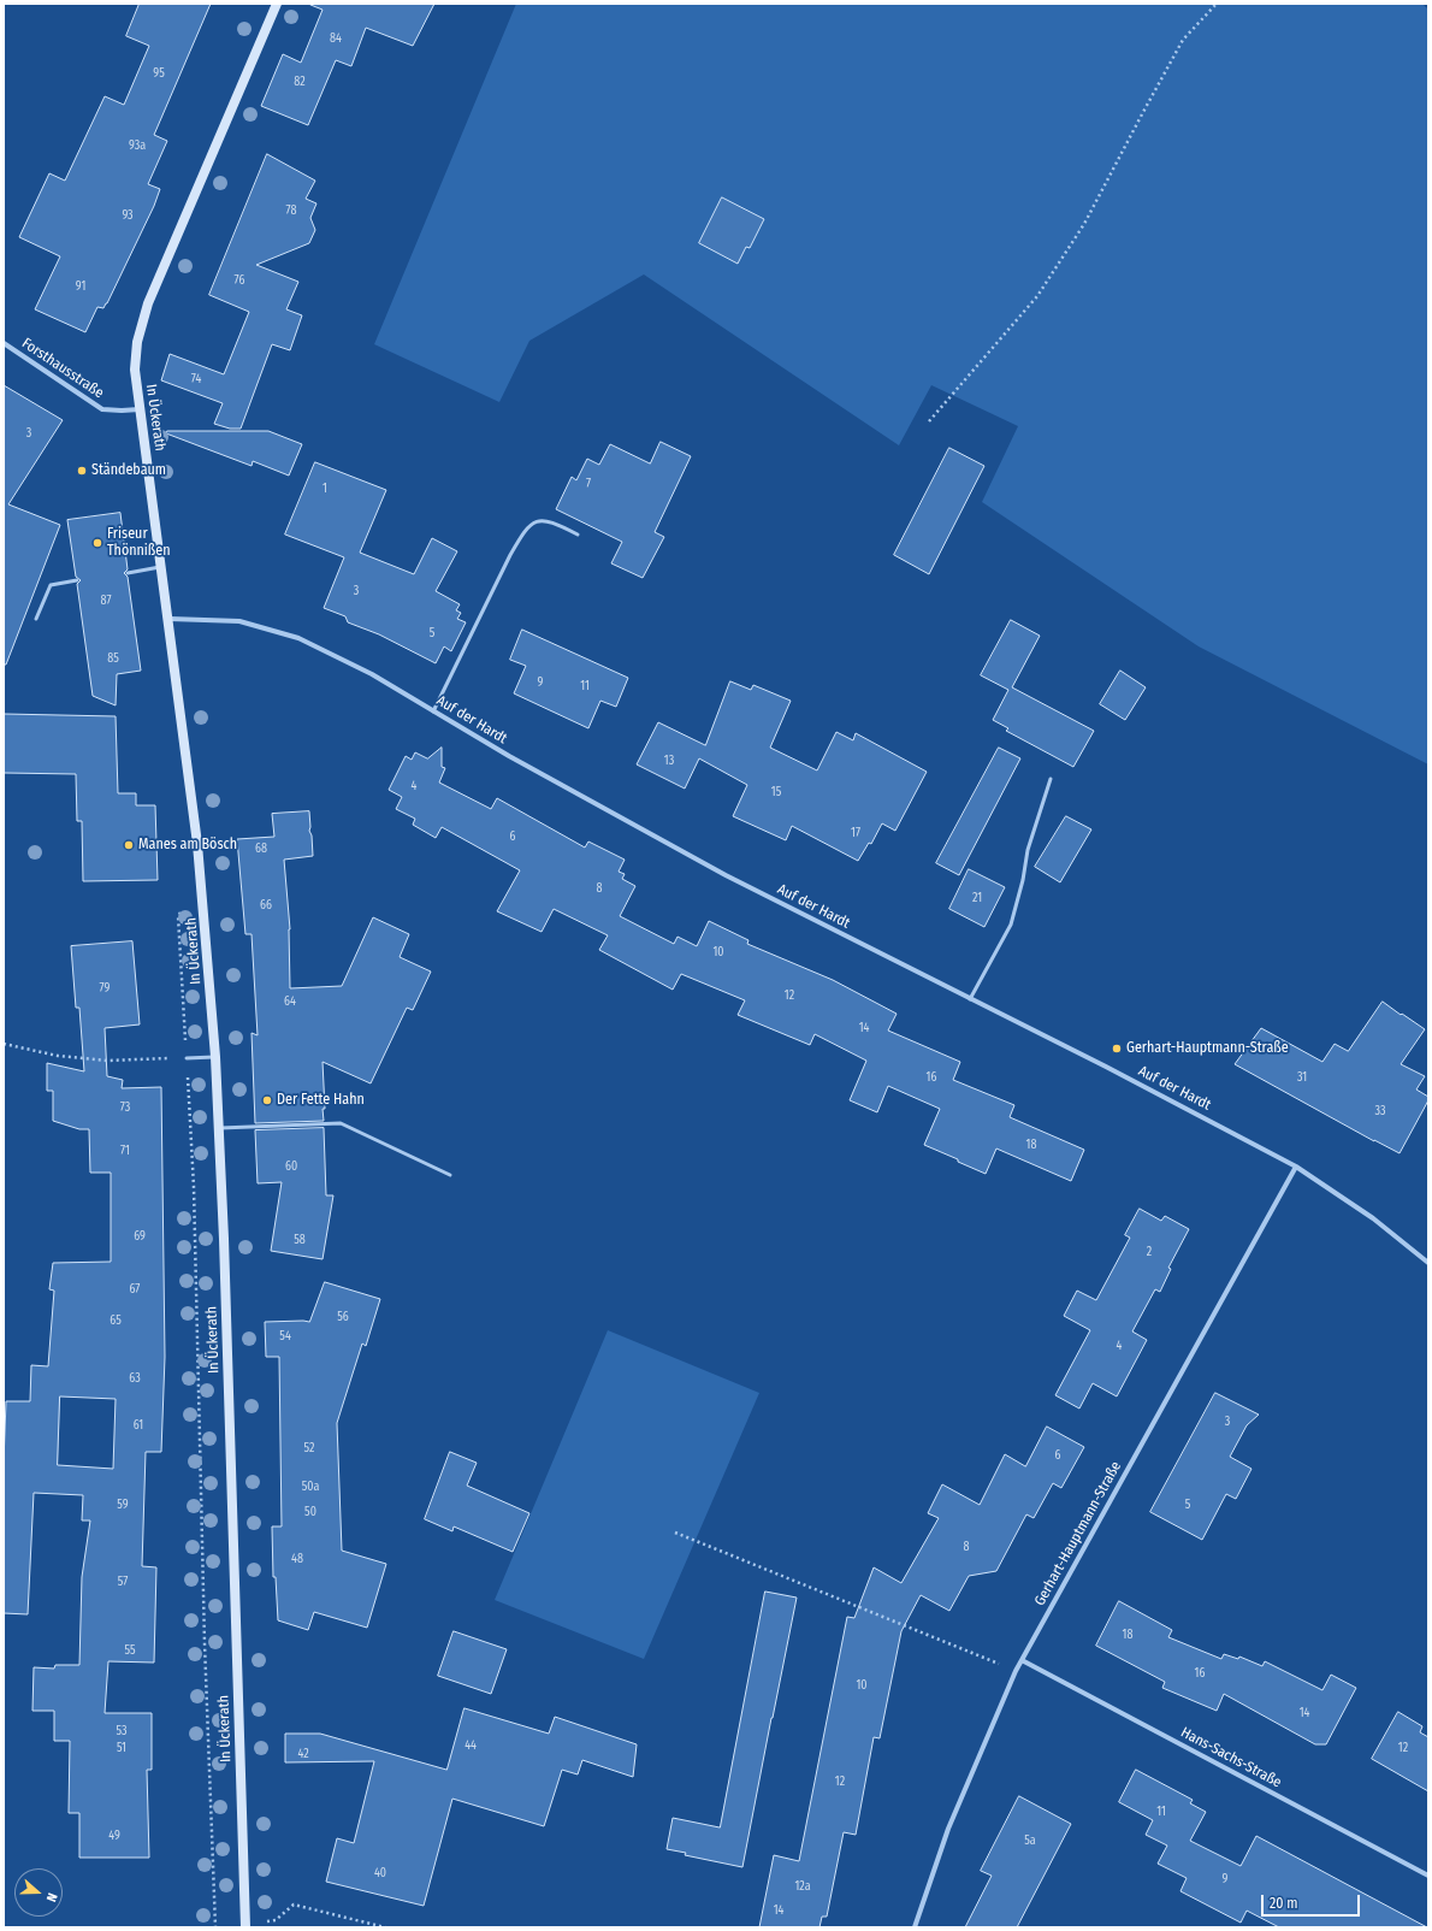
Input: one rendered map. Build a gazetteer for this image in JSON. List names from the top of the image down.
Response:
{
  "streets": {
    "main road": ["In Ückerath"],
    "street": [
      "Forsthausstraße",
      "Auf der Hardt",
      "Gerhart-Hauptmann-Straße",
      "Hans-Sachs-Straße"
    ]
  },
  "crossings": [
    ["Forsthausstraße", "In Ückerath"],
    ["In Ückerath", "Auf der Hardt"],
    ["Auf der Hardt", "Gerhart-Hauptmann-Straße"],
    ["Gerhart-Hauptmann-Straße", "Hans-Sachs-Straße"]
  ],
  "places": [
    "Ständebaum",
    "Friseur Thönnißen",
    "Manes am Bösch",
    "Gerhart-Hauptmann-Straße",
    "Der Fette Hahn"
  ],
  "house_numbers": [
    "84",
    "95",
    "82",
    "93a",
    "78",
    "93",
    "76",
    "91",
    "74",
    "3",
    "7",
    "1",
    "3",
    "87",
    "5",
    "85",
    "9",
    "11",
    "13",
    "4",
    "15",
    "17",
    "6",
    "68",
    "8",
    "21",
    "66",
    "10",
    "79",
    "12",
    "64",
    "14",
    "16",
    "31",
    "73",
    "33",
    "18",
    "71",
    "60",
    "69",
    "58",
    "2",
    "67",
    "56",
    "65",
    "54",
    "4",
    "63",
    "3",
    "61",
    "52",
    "6",
    "50a",
    "59",
    "5",
    "50",
    "8",
    "48",
    "57",
    "18",
    "55",
    "16",
    "10",
    "14",
    "53",
    "44",
    "51",
    "12",
    "42",
    "12",
    "11",
    "49",
    "5a",
    "40",
    "9",
    "12a",
    "14"
  ],
  "scale_bar": "20 m",
  "north": "right"
}
